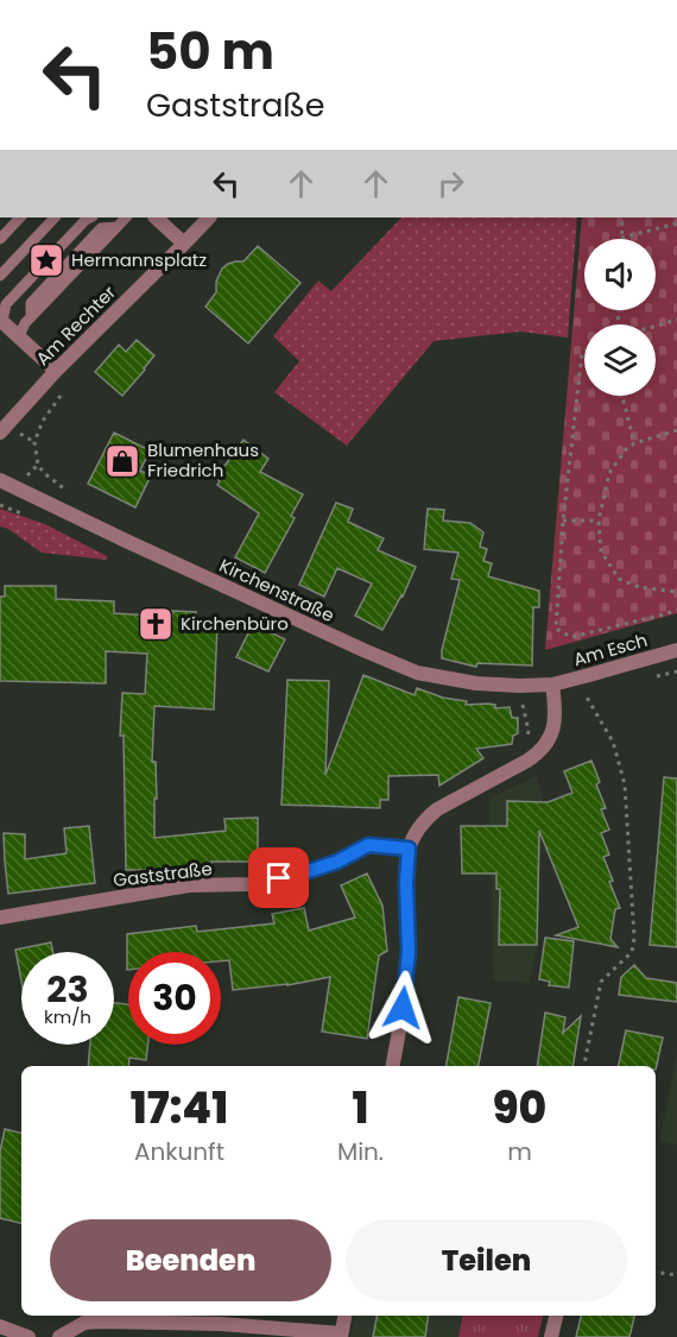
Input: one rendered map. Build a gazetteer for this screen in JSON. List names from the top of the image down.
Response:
{
  "streets": {
    "street": [
      "Am Rechter",
      "Kirchenstraße",
      "Am Esch",
      "Gaststraße"
    ]
  },
  "crossings": [
    ["Kirchenstraße", "Am Esch"]
  ],
  "places": {
    "place": ["Hermannsplatz"],
    "shop": ["Blumenhaus Friedrich"],
    "church": ["Kirchenbüro"]
  },
  "page": {
    "turn": ["50 m", "Gaststraße"],
    "speed": "23 km/h",
    "limit": "30",
    "eta": [
      "17:41",
      "Ankunft",
      "1",
      "Min.",
      "90",
      "m"
    ],
    "buttons": ["Beenden", "Teilen"]
  }
}
